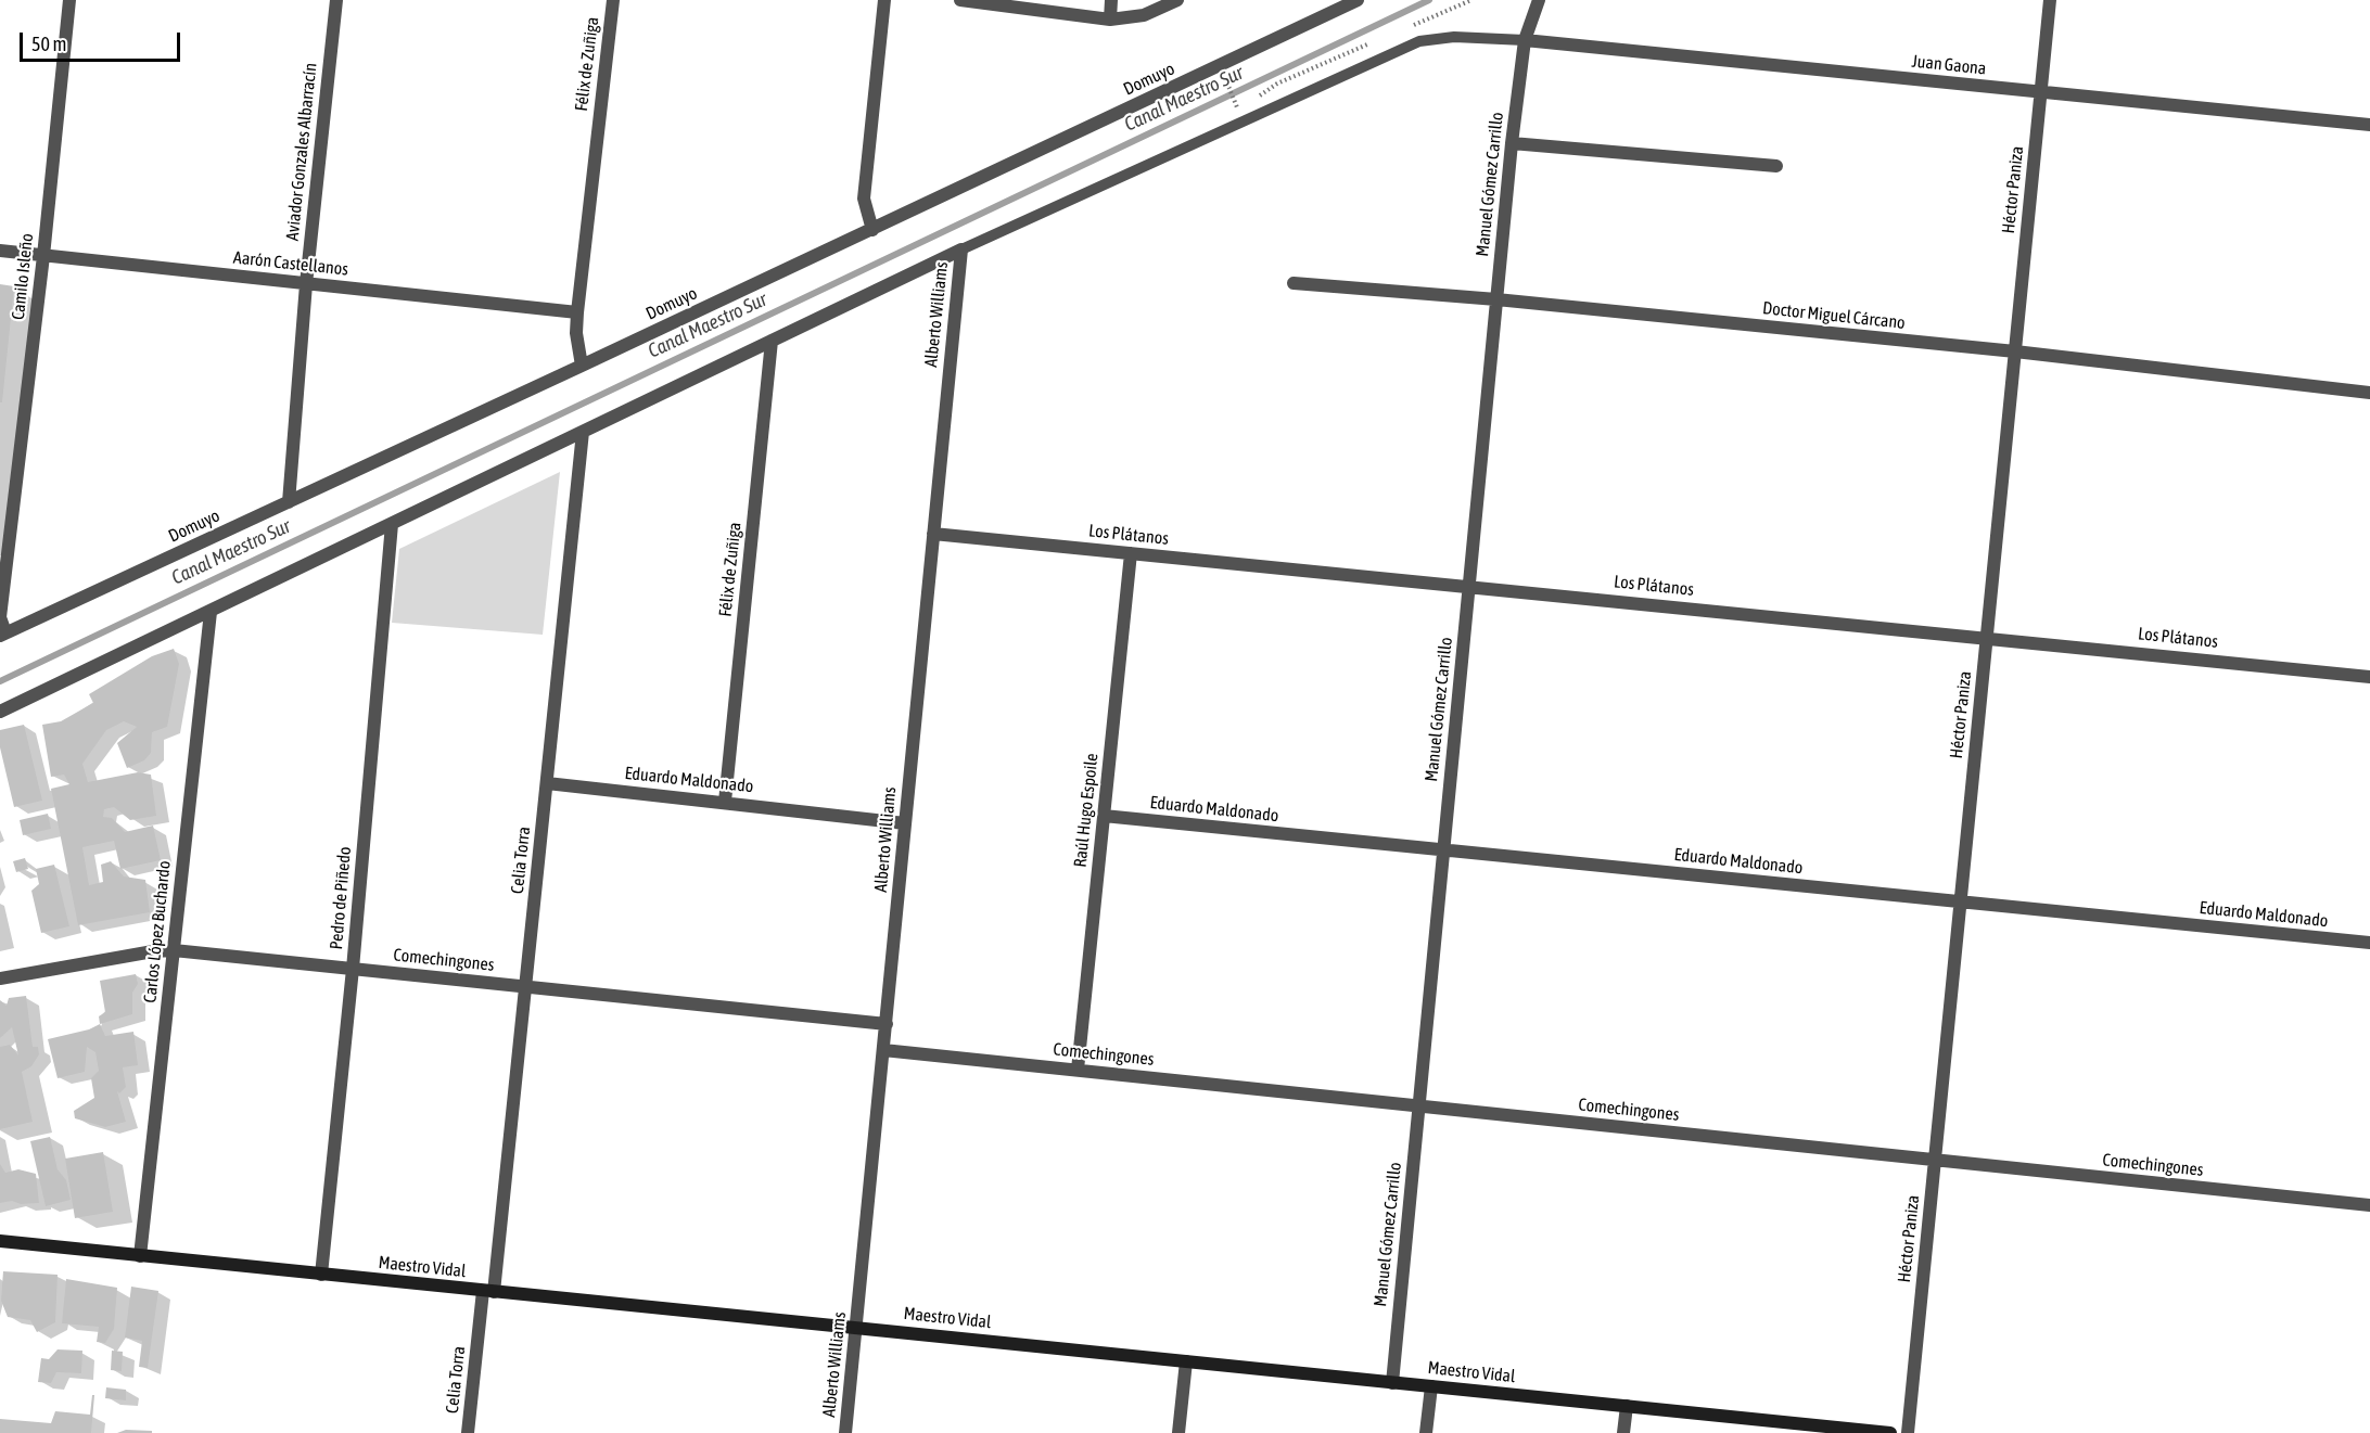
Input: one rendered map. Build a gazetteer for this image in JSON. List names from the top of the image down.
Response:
{
  "streets": {
    "main road": ["Maestro Vidal"],
    "street": [
      "Félix de Zuñiga",
      "Juan Gaona",
      "Domuyo",
      "Aviador Gonzales Albarracín",
      "Manuel Gómez Carrillo",
      "Héctor Paniza",
      "Aarón Castellanos",
      "Camilo Isleño",
      "Alberto Williams",
      "Doctor Miguel Cárcano",
      "Los Plátanos",
      "Eduardo Maldonado",
      "Raúl Hugo Espoile",
      "Celia Torra",
      "Pedro de Piñedo",
      "Carlos López Buchardo",
      "Comechingones"
    ]
  },
  "crossings": [
    ["Félix de Zuñiga", "Domuyo"],
    ["Félix de Zuñiga", "Aarón Castellanos"],
    ["Félix de Zuñiga", "Eduardo Maldonado"],
    ["Juan Gaona", "Manuel Gómez Carrillo"],
    ["Juan Gaona", "Héctor Paniza"],
    ["Domuyo", "Aviador Gonzales Albarracín"],
    ["Domuyo", "Camilo Isleño"],
    ["Aviador Gonzales Albarracín", "Aarón Castellanos"],
    ["Manuel Gómez Carrillo", "Doctor Miguel Cárcano"],
    ["Manuel Gómez Carrillo", "Los Plátanos"],
    ["Manuel Gómez Carrillo", "Eduardo Maldonado"],
    ["Manuel Gómez Carrillo", "Comechingones"],
    ["Manuel Gómez Carrillo", "Maestro Vidal"],
    ["Héctor Paniza", "Doctor Miguel Cárcano"],
    ["Héctor Paniza", "Los Plátanos"],
    ["Héctor Paniza", "Eduardo Maldonado"],
    ["Héctor Paniza", "Comechingones"],
    ["Aarón Castellanos", "Camilo Isleño"],
    ["Alberto Williams", "Los Plátanos"],
    ["Alberto Williams", "Eduardo Maldonado"],
    ["Alberto Williams", "Comechingones"],
    ["Alberto Williams", "Maestro Vidal"],
    ["Los Plátanos", "Raúl Hugo Espoile"],
    ["Eduardo Maldonado", "Raúl Hugo Espoile"],
    ["Eduardo Maldonado", "Celia Torra"],
    ["Raúl Hugo Espoile", "Comechingones"],
    ["Celia Torra", "Comechingones"],
    ["Celia Torra", "Maestro Vidal"],
    ["Pedro de Piñedo", "Comechingones"],
    ["Pedro de Piñedo", "Maestro Vidal"],
    ["Carlos López Buchardo", "Comechingones"],
    ["Carlos López Buchardo", "Maestro Vidal"]
  ],
  "water": ["Canal Maestro Sur"],
  "scale_bar": "50 m"
}
